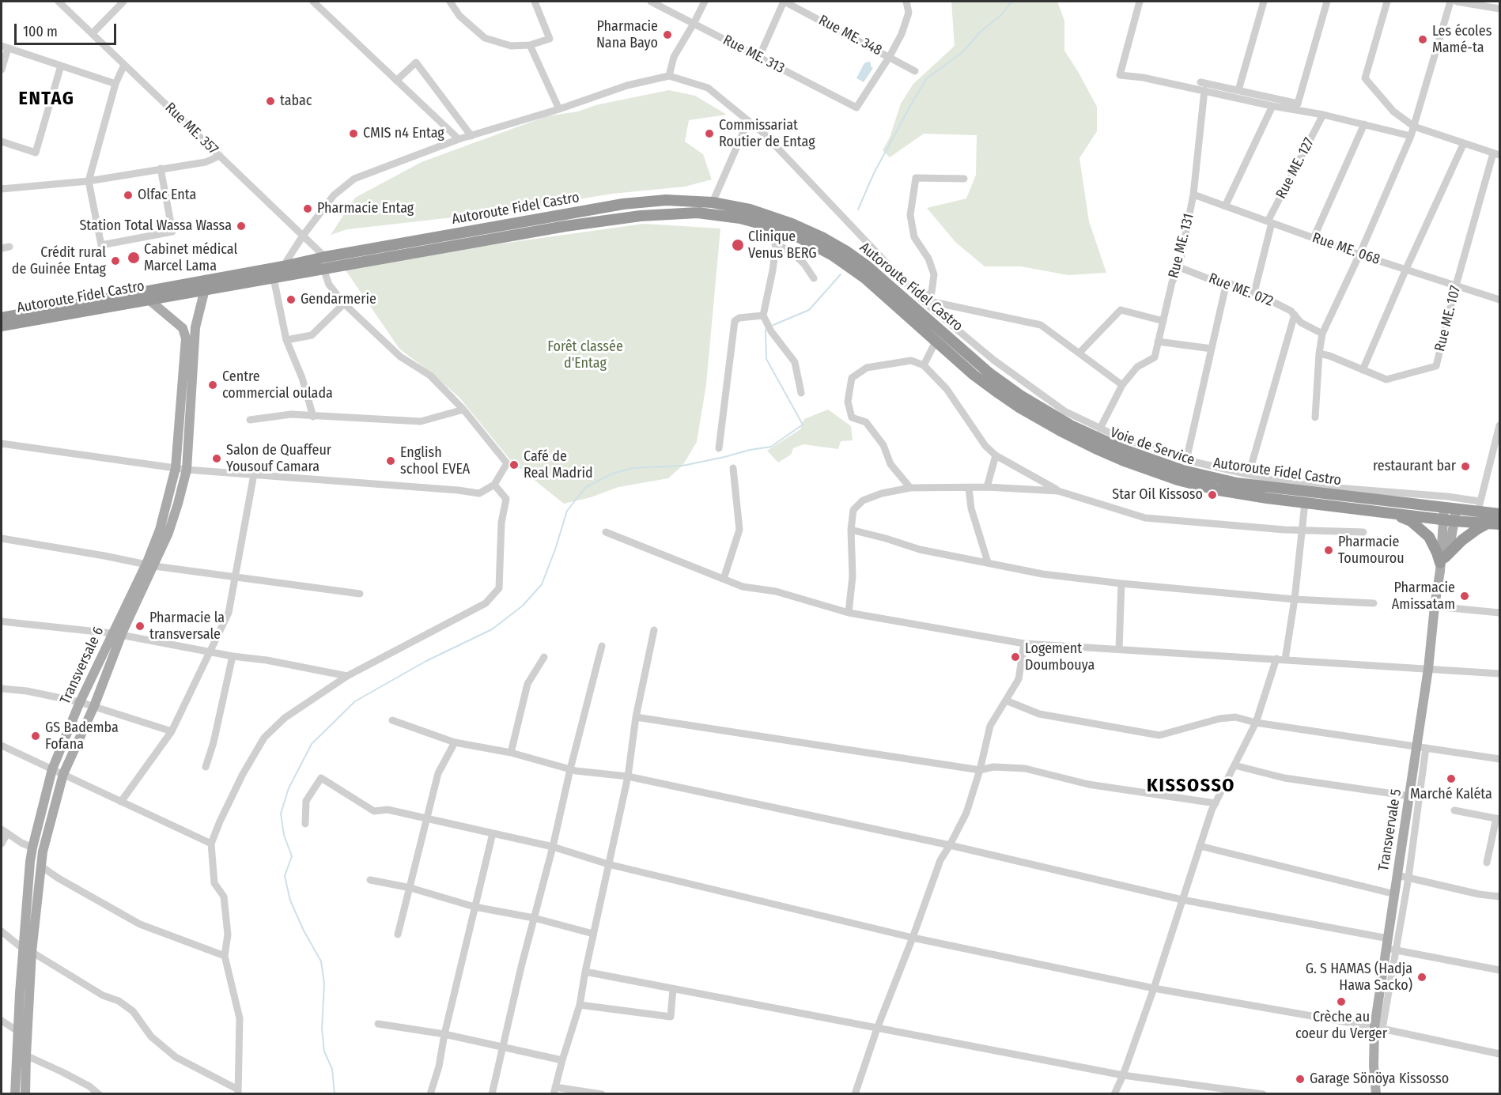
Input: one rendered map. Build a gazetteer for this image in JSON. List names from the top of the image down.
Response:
{
  "streets": {
    "highway": ["Autoroute Fidel Castro"],
    "main road": ["Transversale 6", "Transvervale 5"],
    "street": [
      "Rue ME. 348",
      "Rue ME. 313",
      "Rue ME. 357",
      "Rue ME. 127",
      "Rue ME. 131",
      "Rue ME. 068",
      "Rue ME. 072",
      "Rue ME. 107",
      "Voie de Service"
    ]
  },
  "crossings": [
    ["Rue ME. 348", "Rue ME. 313"],
    ["Rue ME. 357", "Autoroute Fidel Castro"],
    ["Rue ME. 127", "Rue ME. 068"],
    ["Rue ME. 127", "Rue ME. 072"],
    ["Autoroute Fidel Castro", "Voie de Service"],
    ["Autoroute Fidel Castro", "Transversale 6"],
    ["Autoroute Fidel Castro", "Transvervale 5"],
    ["Rue ME. 131", "Rue ME. 068"],
    ["Rue ME. 131", "Rue ME. 072"],
    ["Rue ME. 068", "Rue ME. 107"]
  ],
  "districts": ["ENTAG", "KISSOSSO"],
  "parks": ["Forêt classée d'Entag"],
  "places": [
    "Pharmacie Nana Bayo",
    "Les écoles Mamé-ta",
    "tabac",
    "CMIS n4 Entag",
    "Commissariat Routier de Entag",
    "Olfac Enta",
    "Pharmacie Entag",
    "Station Total Wassa Wassa",
    "Clinique Venus BERG",
    "Cabinet médical Marcel Lama",
    "Crédit rural de Guinée Entag",
    "Gendarmerie",
    "Centre commercial oulada",
    "Salon de Quaffeur Yousouf Camara",
    "English school EVEA",
    "Café de Real Madrid",
    "restaurant bar",
    "Star Oil Kissoso",
    "Pharmacie Toumourou",
    "Pharmacie Amissatam",
    "Pharmacie la transversale",
    "Logement Doumbouya",
    "GS Bademba Fofana",
    "Marché Kaléta",
    "G. S HAMAS (Hadja Hawa Sacko)",
    "Crèche au coeur du Verger",
    "Garage Sönöya Kissosso"
  ],
  "scale_bar": "100 m"
}
